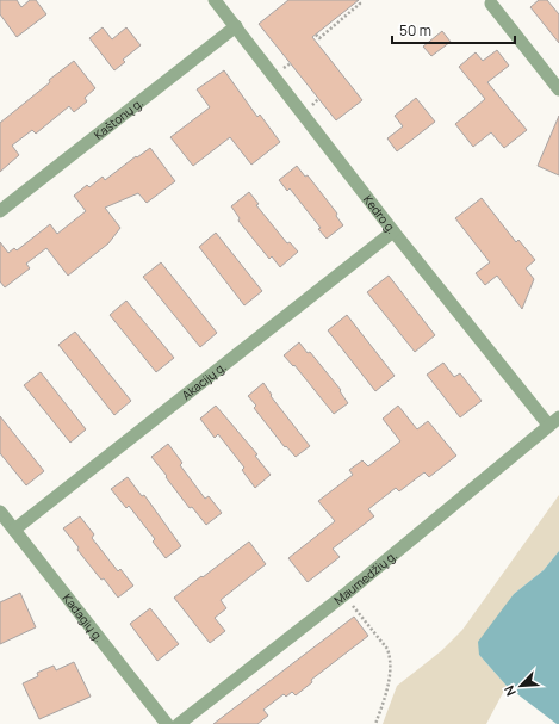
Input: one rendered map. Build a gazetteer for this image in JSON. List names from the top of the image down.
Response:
{
  "streets": {
    "street": [
      "Kaštonų g.",
      "Kedro g.",
      "Akacijų g.",
      "Maumedžių g.",
      "Kadagių g."
    ]
  },
  "crossings": [
    ["Kaštonų g.", "Kedro g."],
    ["Kedro g.", "Akacijų g."],
    ["Kedro g.", "Maumedžių g."],
    ["Akacijų g.", "Kadagių g."]
  ],
  "scale_bar": "50 m",
  "north": "bottom left"
}
